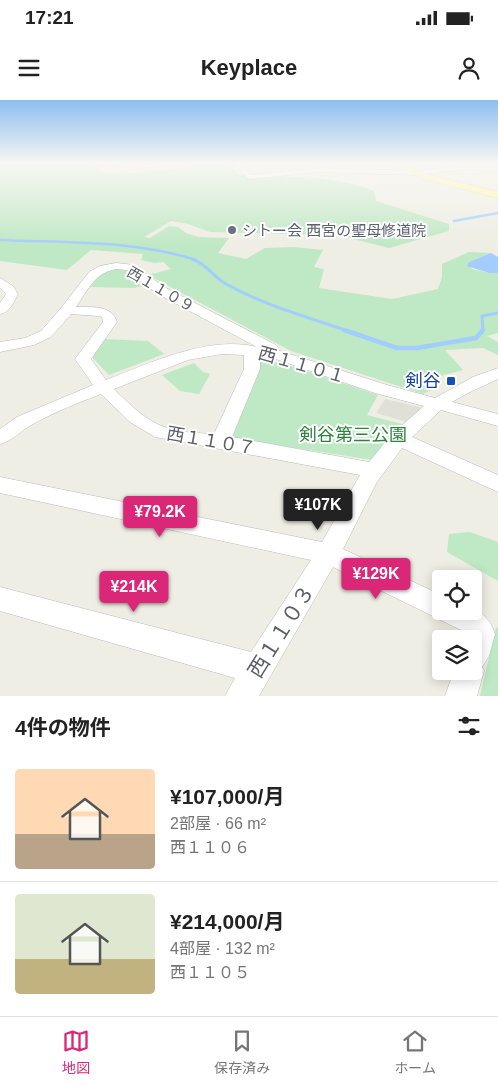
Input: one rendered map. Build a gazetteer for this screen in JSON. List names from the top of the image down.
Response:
{
  "streets": {
    "street": [
      "西１１０９",
      "西１１０１",
      "西１１０７",
      "西１１０３"
    ]
  },
  "crossings": [
    ["西１１０９", "西１１０１"],
    ["西１１０９", "西１１０７"],
    ["西１１０１", "西１１０７"],
    ["西１１０１", "西１１０３"],
    ["西１１０７", "西１１０３"]
  ],
  "parks": ["剣谷第三公園"],
  "places": {
    "other": ["シトー会 西宮の聖母修道院"],
    "transit": ["剣谷"]
  },
  "page": {
    "status": "17:21",
    "header": "Keyplace",
    "price": [
      "¥107K",
      "¥79.2K",
      "¥129K",
      "¥214K"
    ],
    "heading": "4件の物件",
    "list": [
      {
        "name": "¥107,000/月",
        "note": "2部屋 · 66 m² · 西１１０６"
      },
      {
        "name": "¥214,000/月",
        "note": "4部屋 · 132 m² · 西１１０５"
      }
    ],
    "tabs": ["地図", "保存済み", "ホーム"]
  }
}
